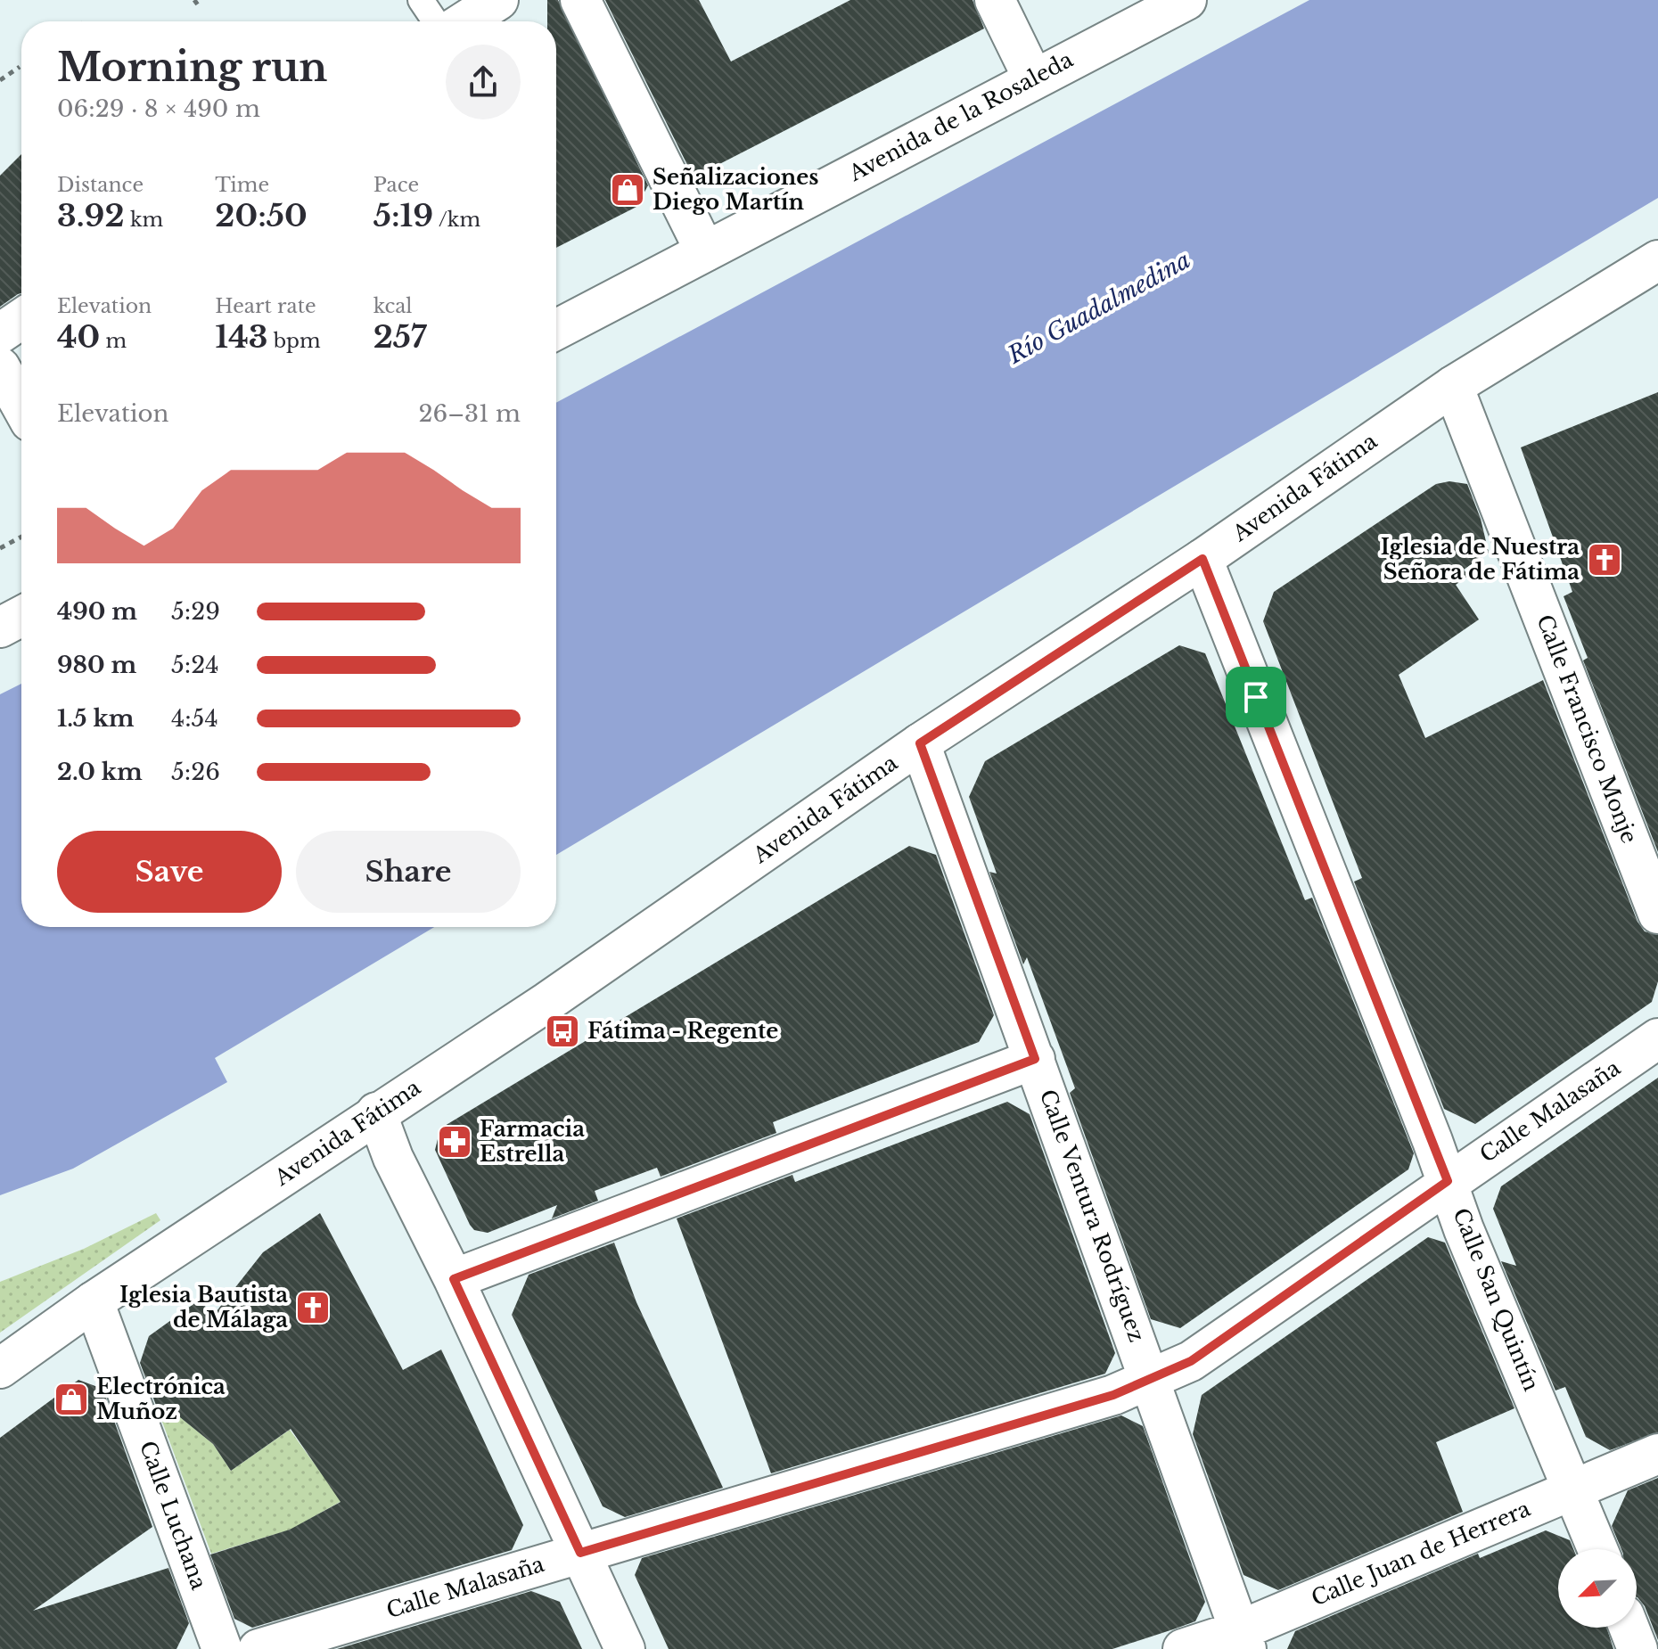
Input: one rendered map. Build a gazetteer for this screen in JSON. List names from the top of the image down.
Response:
{
  "streets": {
    "street": [
      "Avenida de la Rosaleda",
      "Avenida Fátima",
      "Calle Francisco Monje",
      "Calle Malasaña",
      "Calle Ventura Rodríguez",
      "Calle San Quintín",
      "Calle Luchana",
      "Calle Juan de Herrera"
    ]
  },
  "crossings": [
    ["Avenida Fátima", "Calle Francisco Monje"],
    ["Avenida Fátima", "Calle Ventura Rodríguez"],
    ["Avenida Fátima", "Calle San Quintín"],
    ["Avenida Fátima", "Calle Luchana"],
    ["Calle Malasaña", "Calle Ventura Rodríguez"],
    ["Calle Malasaña", "Calle San Quintín"],
    ["Calle Ventura Rodríguez", "Calle Juan de Herrera"],
    ["Calle San Quintín", "Calle Juan de Herrera"]
  ],
  "water": ["Río Guadalmedina"],
  "places": {
    "shop": ["Señalizaciones Diego Martín", "Electrónica Muñoz"],
    "church": ["Iglesia de Nuestra Señora de Fátima", "Iglesia Bautista de Málaga"],
    "bus stop": ["Fátima - Regente"],
    "pharmacy": ["Farmacia Estrella"]
  },
  "north": "bottom left",
  "page": {
    "heading": ["Morning run", "06:29 · 8 × 490 m"],
    "stats": [
      ["Distance", "3.92 km"],
      ["Time", "20:50"],
      ["Pace", "5:19 /km"],
      ["Elevation", "40 m"],
      ["Heart rate", "143 bpm"],
      ["kcal", "257"]
    ],
    "chart": ["Elevation", "26–31 m"],
    "list": [
      {
        "name": "490 m",
        "note": "5:29"
      },
      {
        "name": "980 m",
        "note": "5:24"
      },
      {
        "name": "1.5 km",
        "note": "4:54"
      },
      {
        "name": "2.0 km",
        "note": "5:26"
      }
    ],
    "buttons": ["Save", "Share"]
  }
}
